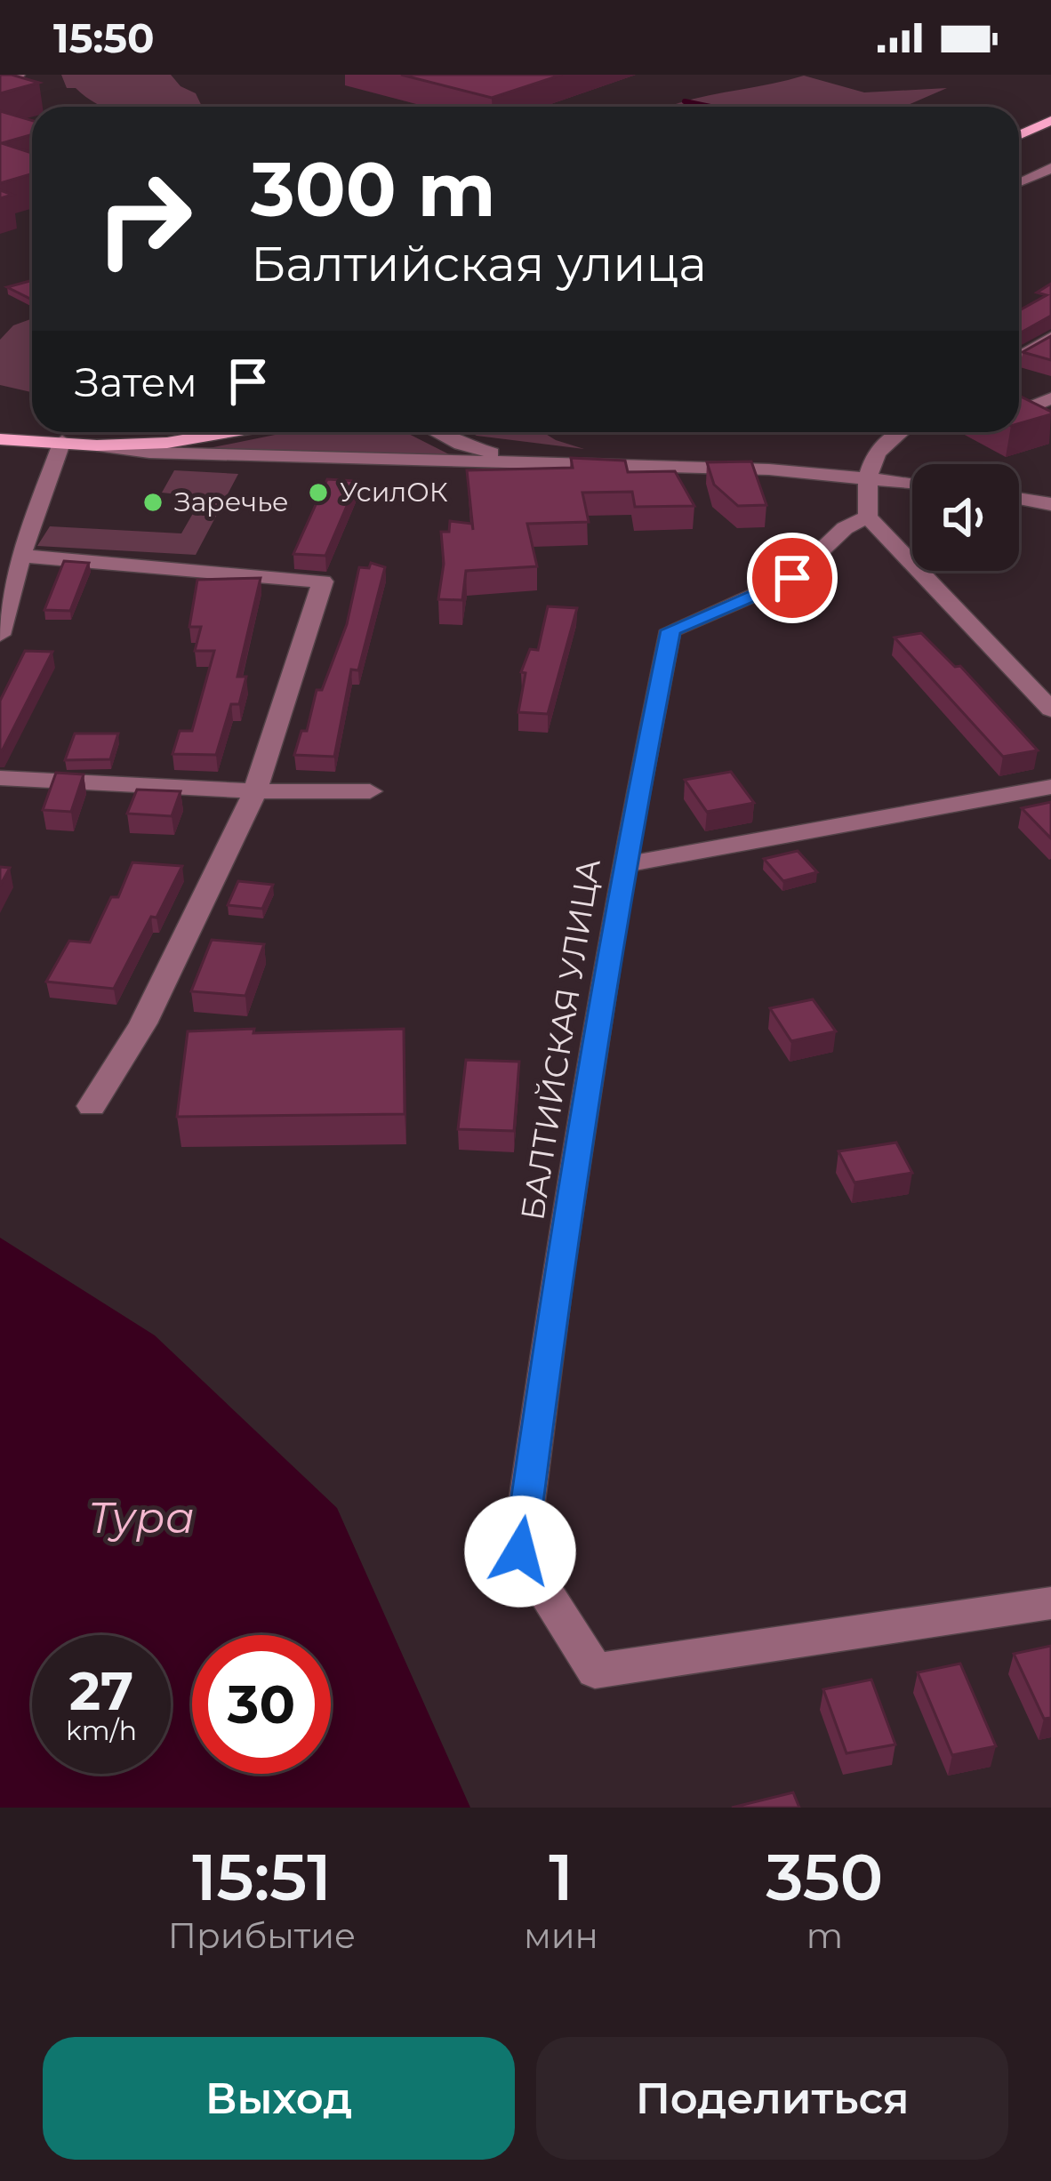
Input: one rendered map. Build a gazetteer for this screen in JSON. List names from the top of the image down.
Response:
{
  "streets": {
    "street": ["БАЛТИЙСКАЯ УЛИЦА"]
  },
  "water": ["Тура"],
  "places": ["УсилОК", "Заречье"],
  "page": {
    "status": "15:50",
    "turn": ["300 m", "Балтийская улица"],
    "then": "Затем",
    "speed": "27 km/h",
    "limit": "30",
    "eta": [
      "15:51",
      "Прибытие",
      "1",
      "мин",
      "350",
      "m"
    ],
    "buttons": ["Выход", "Поделиться"]
  }
}
